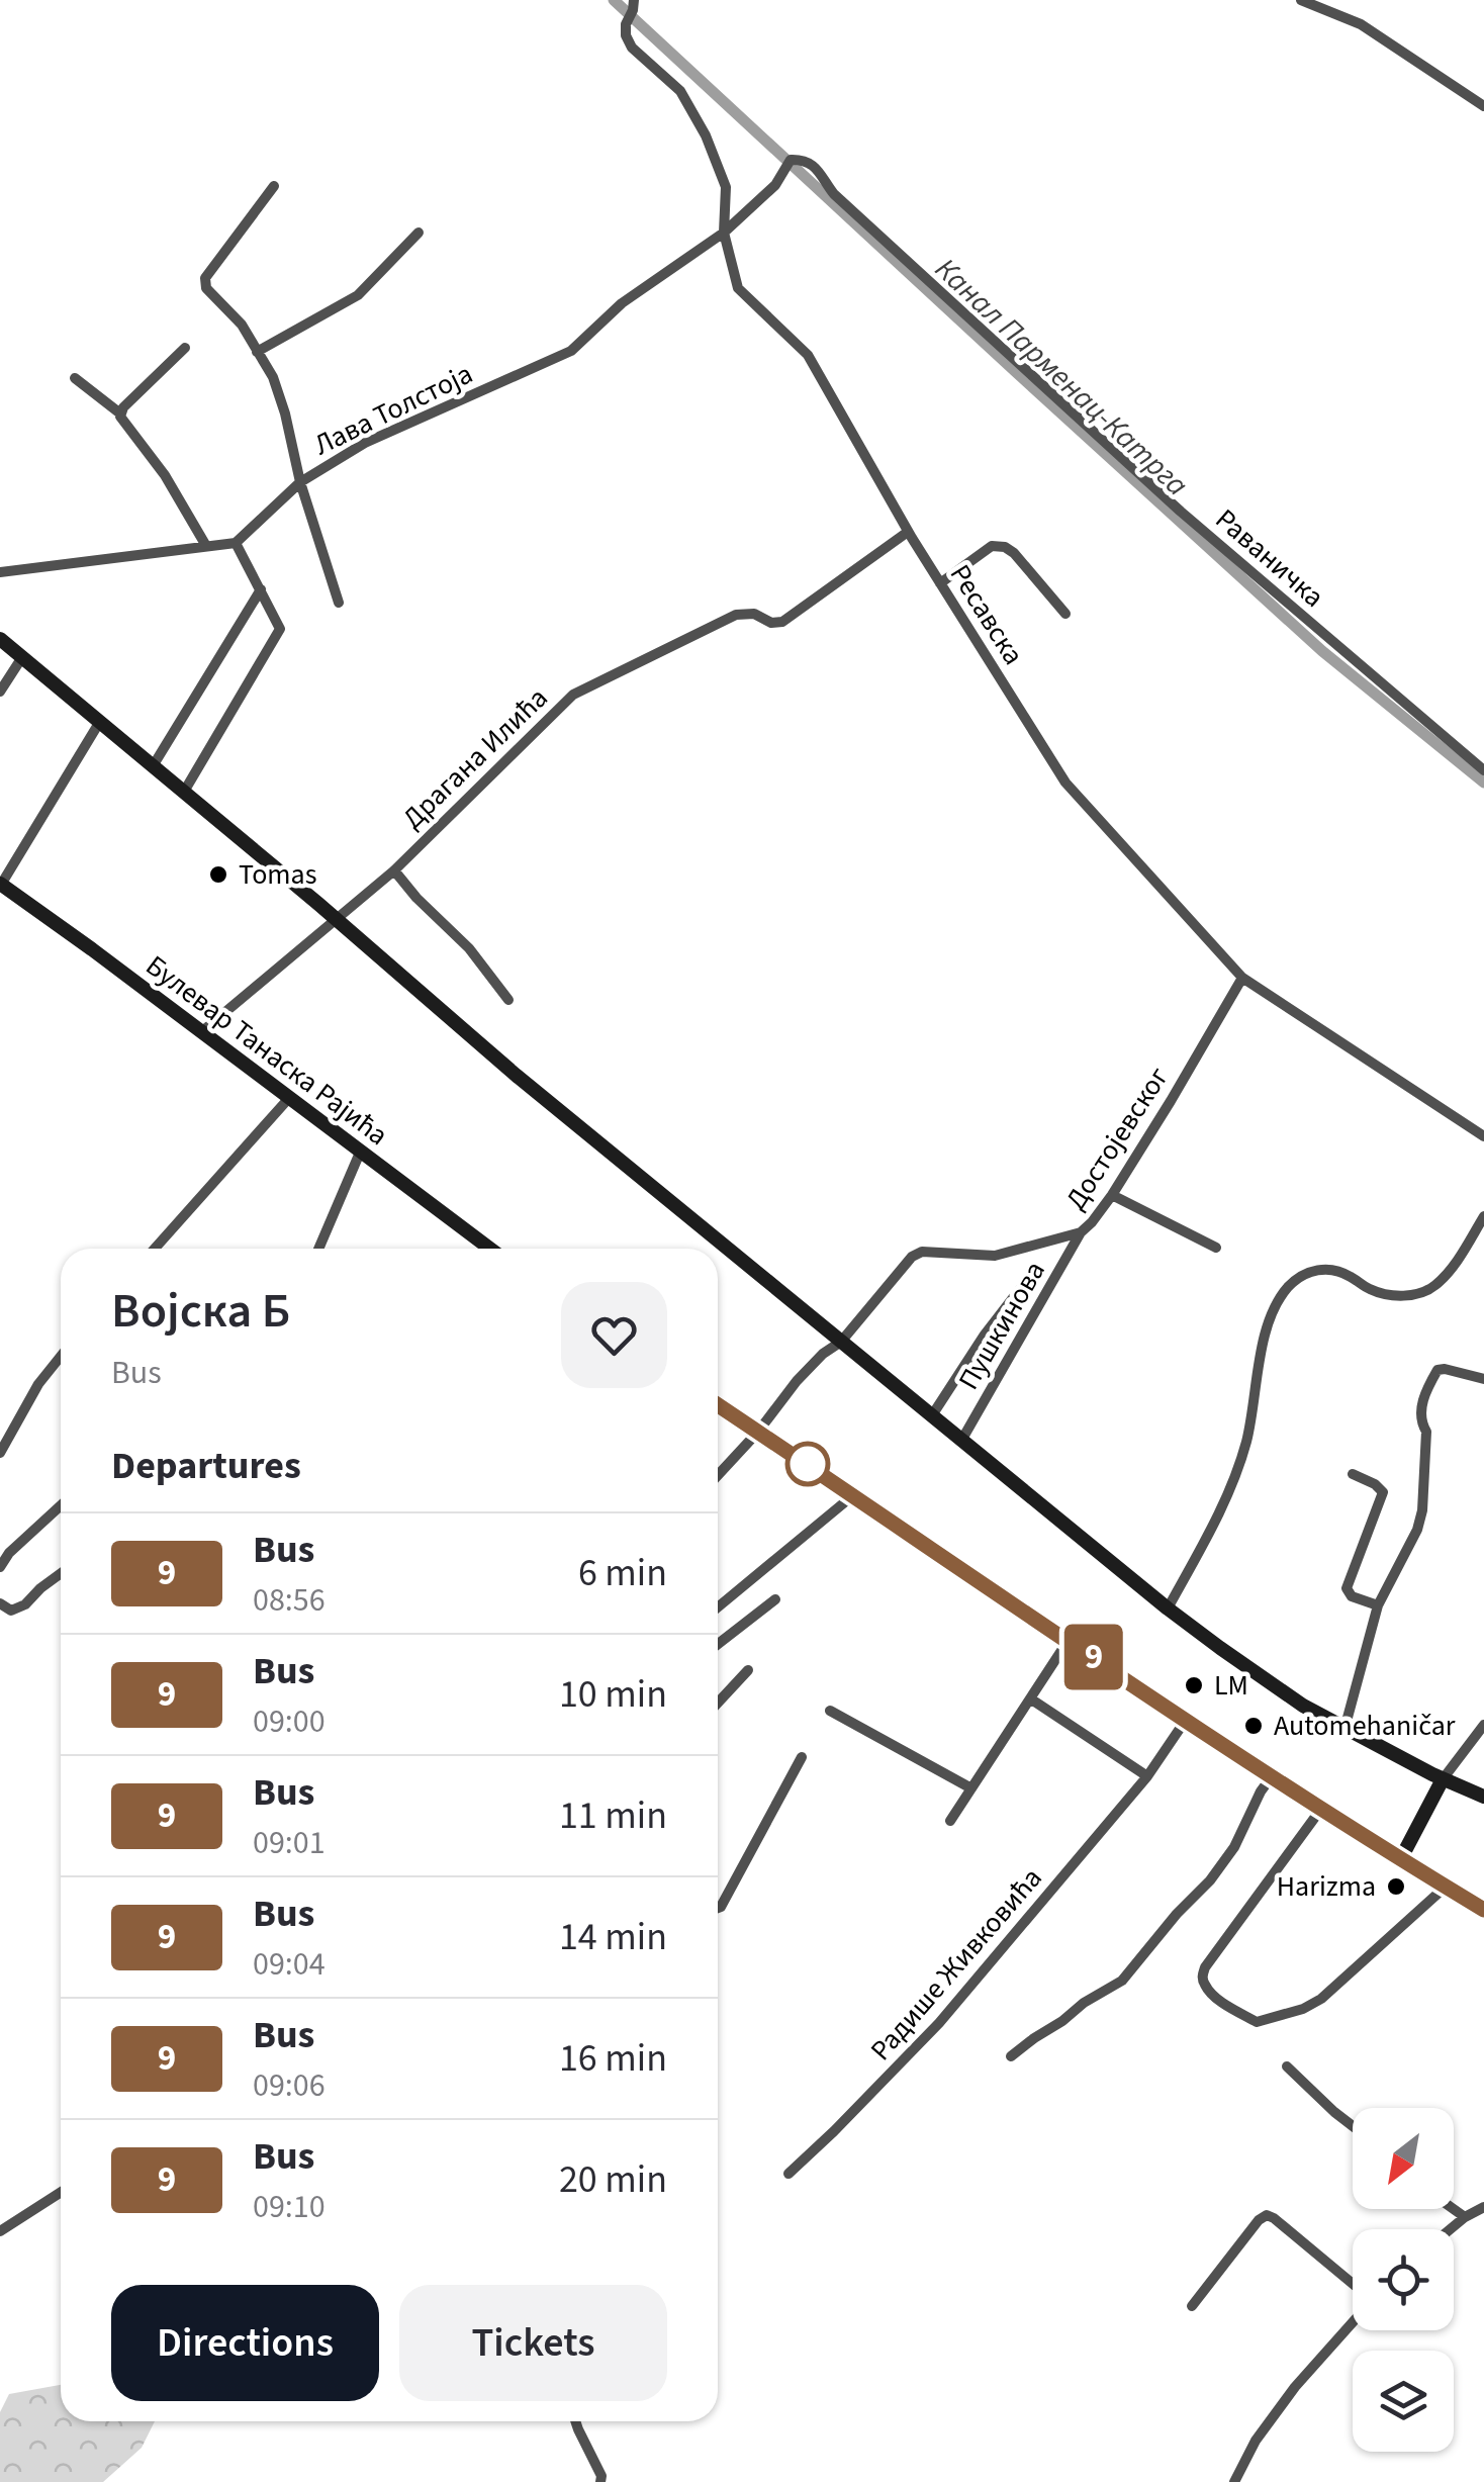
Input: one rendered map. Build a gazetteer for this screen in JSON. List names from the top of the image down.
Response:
{
  "streets": {
    "street": [
      "Лава Толстоја",
      "Раваничка",
      "Ресавска",
      "Драгана Илића",
      "Булевар Танаска Рајића",
      "Достојевског",
      "Пушкинова",
      "Радише Живковића"
    ]
  },
  "crossings": [
    ["Лава Толстоја", "Раваничка"],
    ["Лава Толстоја", "Ресавска"],
    ["Раваничка", "Ресавска"],
    ["Ресавска", "Драгана Илића"],
    ["Ресавска", "Достојевског"],
    ["Достојевског", "Пушкинова"]
  ],
  "water": ["Канал Парменац-Катрга"],
  "places": [
    "Tomas",
    "LM",
    "Automehaničar",
    "Harizma"
  ],
  "lines": ["bus line 9"],
  "north": "bottom left",
  "page": {
    "on_map": "9",
    "heading": [
      ["Војска Б", "Bus"],
      "Departures"
    ],
    "list": [
      {
        "mark": "9",
        "name": "Bus",
        "note": "08:56",
        "value": "6 min"
      },
      {
        "mark": "9",
        "name": "Bus",
        "note": "09:00",
        "value": "10 min"
      },
      {
        "mark": "9",
        "name": "Bus",
        "note": "09:01",
        "value": "11 min"
      },
      {
        "mark": "9",
        "name": "Bus",
        "note": "09:04",
        "value": "14 min"
      },
      {
        "mark": "9",
        "name": "Bus",
        "note": "09:06",
        "value": "16 min"
      },
      {
        "mark": "9",
        "name": "Bus",
        "note": "09:10",
        "value": "20 min"
      }
    ],
    "buttons": ["Directions", "Tickets"]
  }
}
